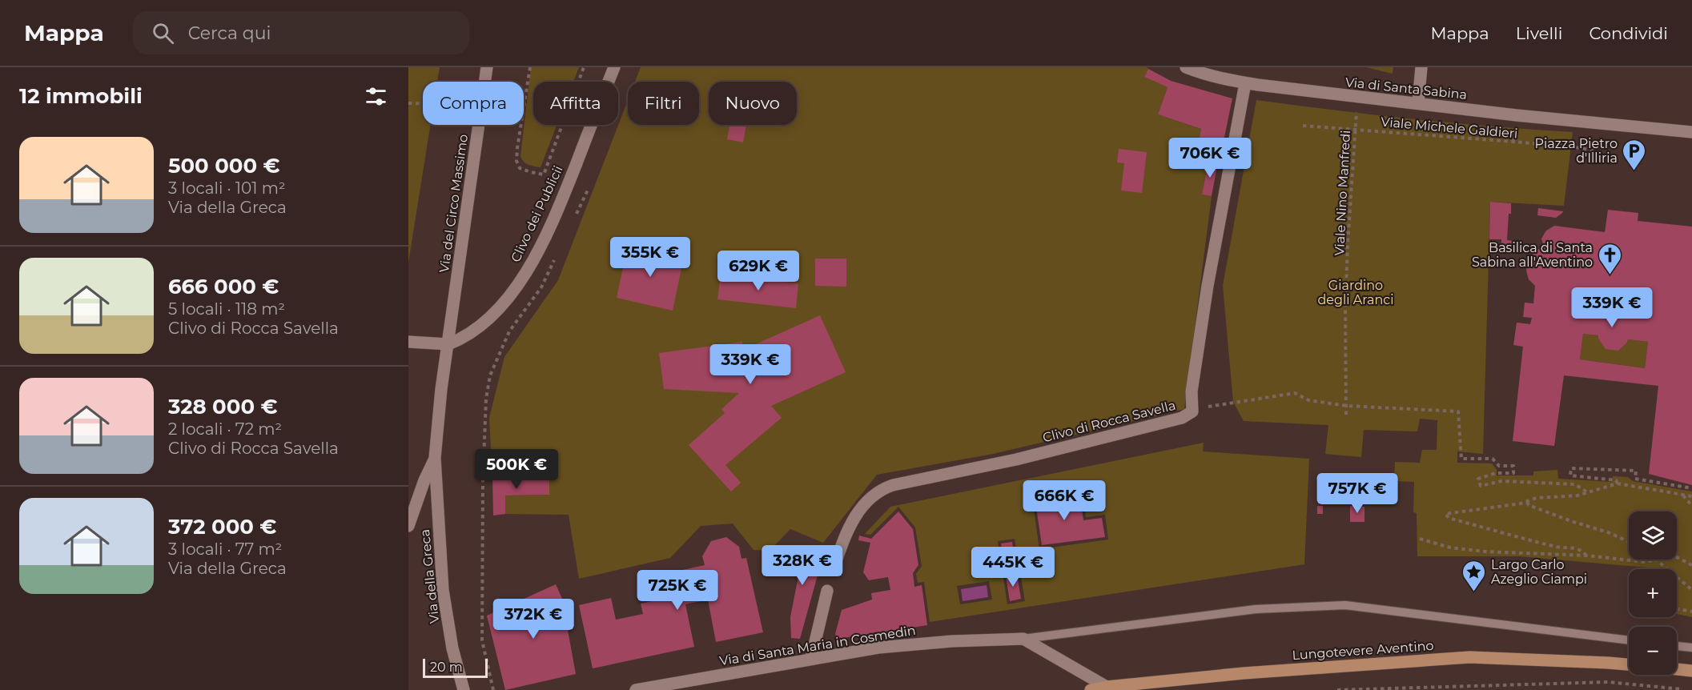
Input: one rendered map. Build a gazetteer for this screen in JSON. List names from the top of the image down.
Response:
{
  "streets": {
    "main road": ["Lungotevere Aventino"],
    "street": [
      "Via di Santa Sabina",
      "Via del Circo Massimo",
      "Clivo dei Publicii",
      "Clivo di Rocca Savella",
      "Via della Greca",
      "Via di Santa Maria in Cosmedin"
    ],
    "path": ["Viale Michele Galdieri", "Viale Nino Manfredi"]
  },
  "crossings": [
    ["Via di Santa Sabina", "Viale Nino Manfredi"],
    ["Via di Santa Sabina", "Clivo di Rocca Savella"],
    ["Viale Michele Galdieri", "Viale Nino Manfredi"],
    ["Via del Circo Massimo", "Clivo dei Publicii"],
    ["Via del Circo Massimo", "Via della Greca"],
    ["Clivo dei Publicii", "Via della Greca"]
  ],
  "parks": ["Giardino degli Aranci"],
  "places": {
    "parking": ["Piazza Pietro d'Illiria"],
    "church": ["Basilica di Santa Sabina all'Aventino"],
    "place": ["Largo Carlo Azeglio Ciampi"]
  },
  "scale_bar": "20 m",
  "page": {
    "header": "Mappa",
    "search": "Cerca qui",
    "nav": ["Mappa", "Livelli", "Condividi"],
    "heading": "12 immobili",
    "chip": [
      "Compra",
      "Affitta",
      "Filtri",
      "Nuovo"
    ],
    "list": [
      {
        "name": "500 000 €",
        "note": "3 locali · 101 m² · Via della Greca"
      },
      {
        "name": "666 000 €",
        "note": "5 locali · 118 m² · Clivo di Rocca Savella"
      },
      {
        "name": "328 000 €",
        "note": "2 locali · 72 m² · Clivo di Rocca Savella"
      },
      {
        "name": "372 000 €",
        "note": "3 locali · 77 m² · Via della Greca"
      }
    ],
    "price": [
      "706K €",
      "355K €",
      "629K €",
      "339K €",
      "339K €",
      "500K €",
      "757K €",
      "666K €",
      "328K €",
      "445K €",
      "725K €",
      "372K €"
    ],
    "map_buttons": ["+", "−"],
    "scale": "20 m"
  }
}
